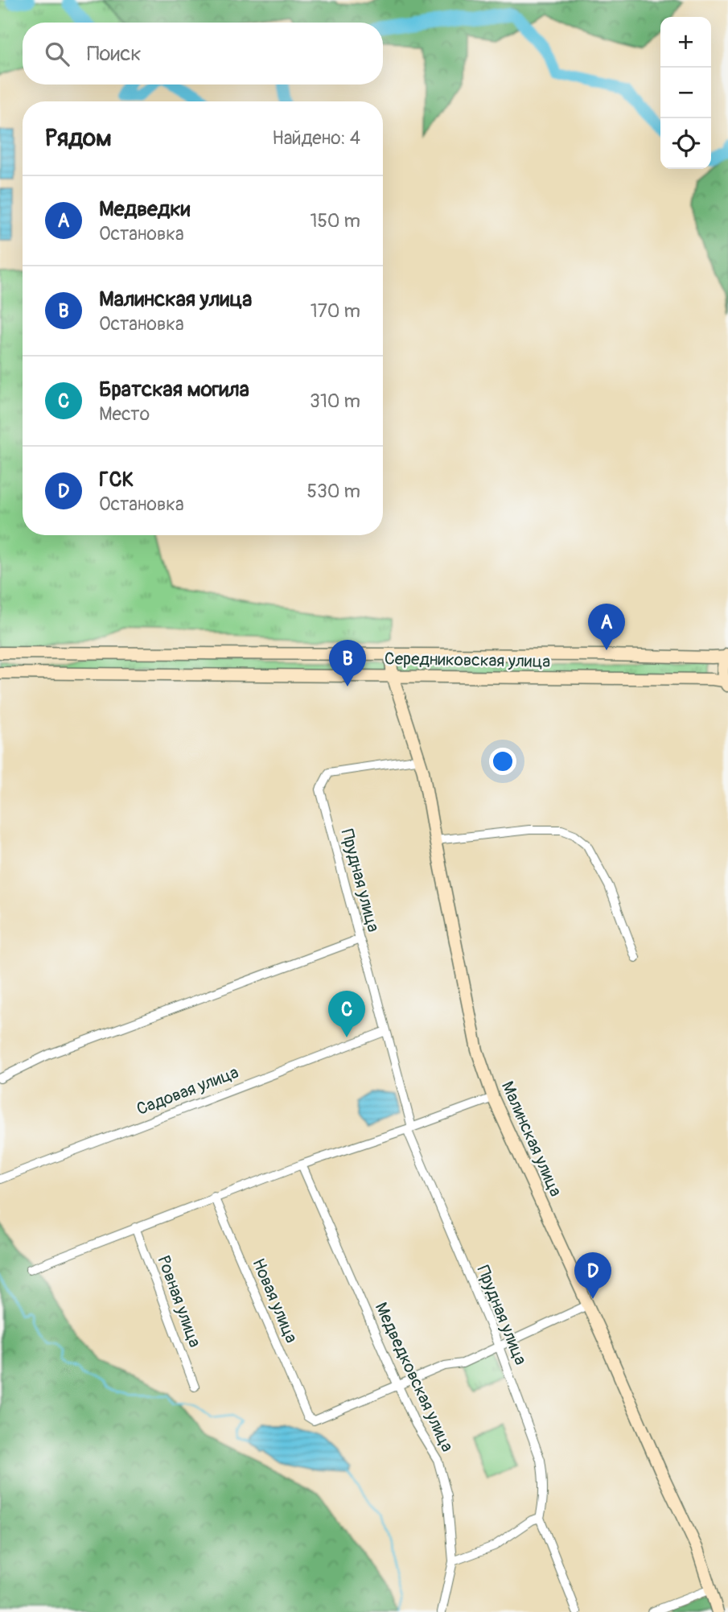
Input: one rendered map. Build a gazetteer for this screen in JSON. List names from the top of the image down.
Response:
{
  "streets": {
    "street": [
      "Середниковская улица",
      "Прудная улица",
      "Садовая улица",
      "Малинская улица",
      "Новая улица",
      "Ровная улица",
      "Медведковская улица"
    ]
  },
  "crossings": [
    ["Середниковская улица", "Малинская улица"],
    ["Прудная улица", "Садовая улица"],
    ["Прудная улица", "Малинская улица"],
    ["Новая улица", "Медведковская улица"]
  ],
  "page": {
    "map_buttons": ["+", "−"],
    "search": "Поиск",
    "heading": ["Рядом", "Найдено: 4"],
    "list": [
      {
        "mark": "A",
        "name": "Медведки",
        "note": "Остановка",
        "value": "150 m"
      },
      {
        "mark": "B",
        "name": "Малинская улица",
        "note": "Остановка",
        "value": "170 m"
      },
      {
        "mark": "C",
        "name": "Братская могила",
        "note": "Место",
        "value": "310 m"
      },
      {
        "mark": "D",
        "name": "ГСК",
        "note": "Остановка",
        "value": "530 m"
      }
    ],
    "pins": [
      "A",
      "B",
      "C",
      "D"
    ]
  }
}
